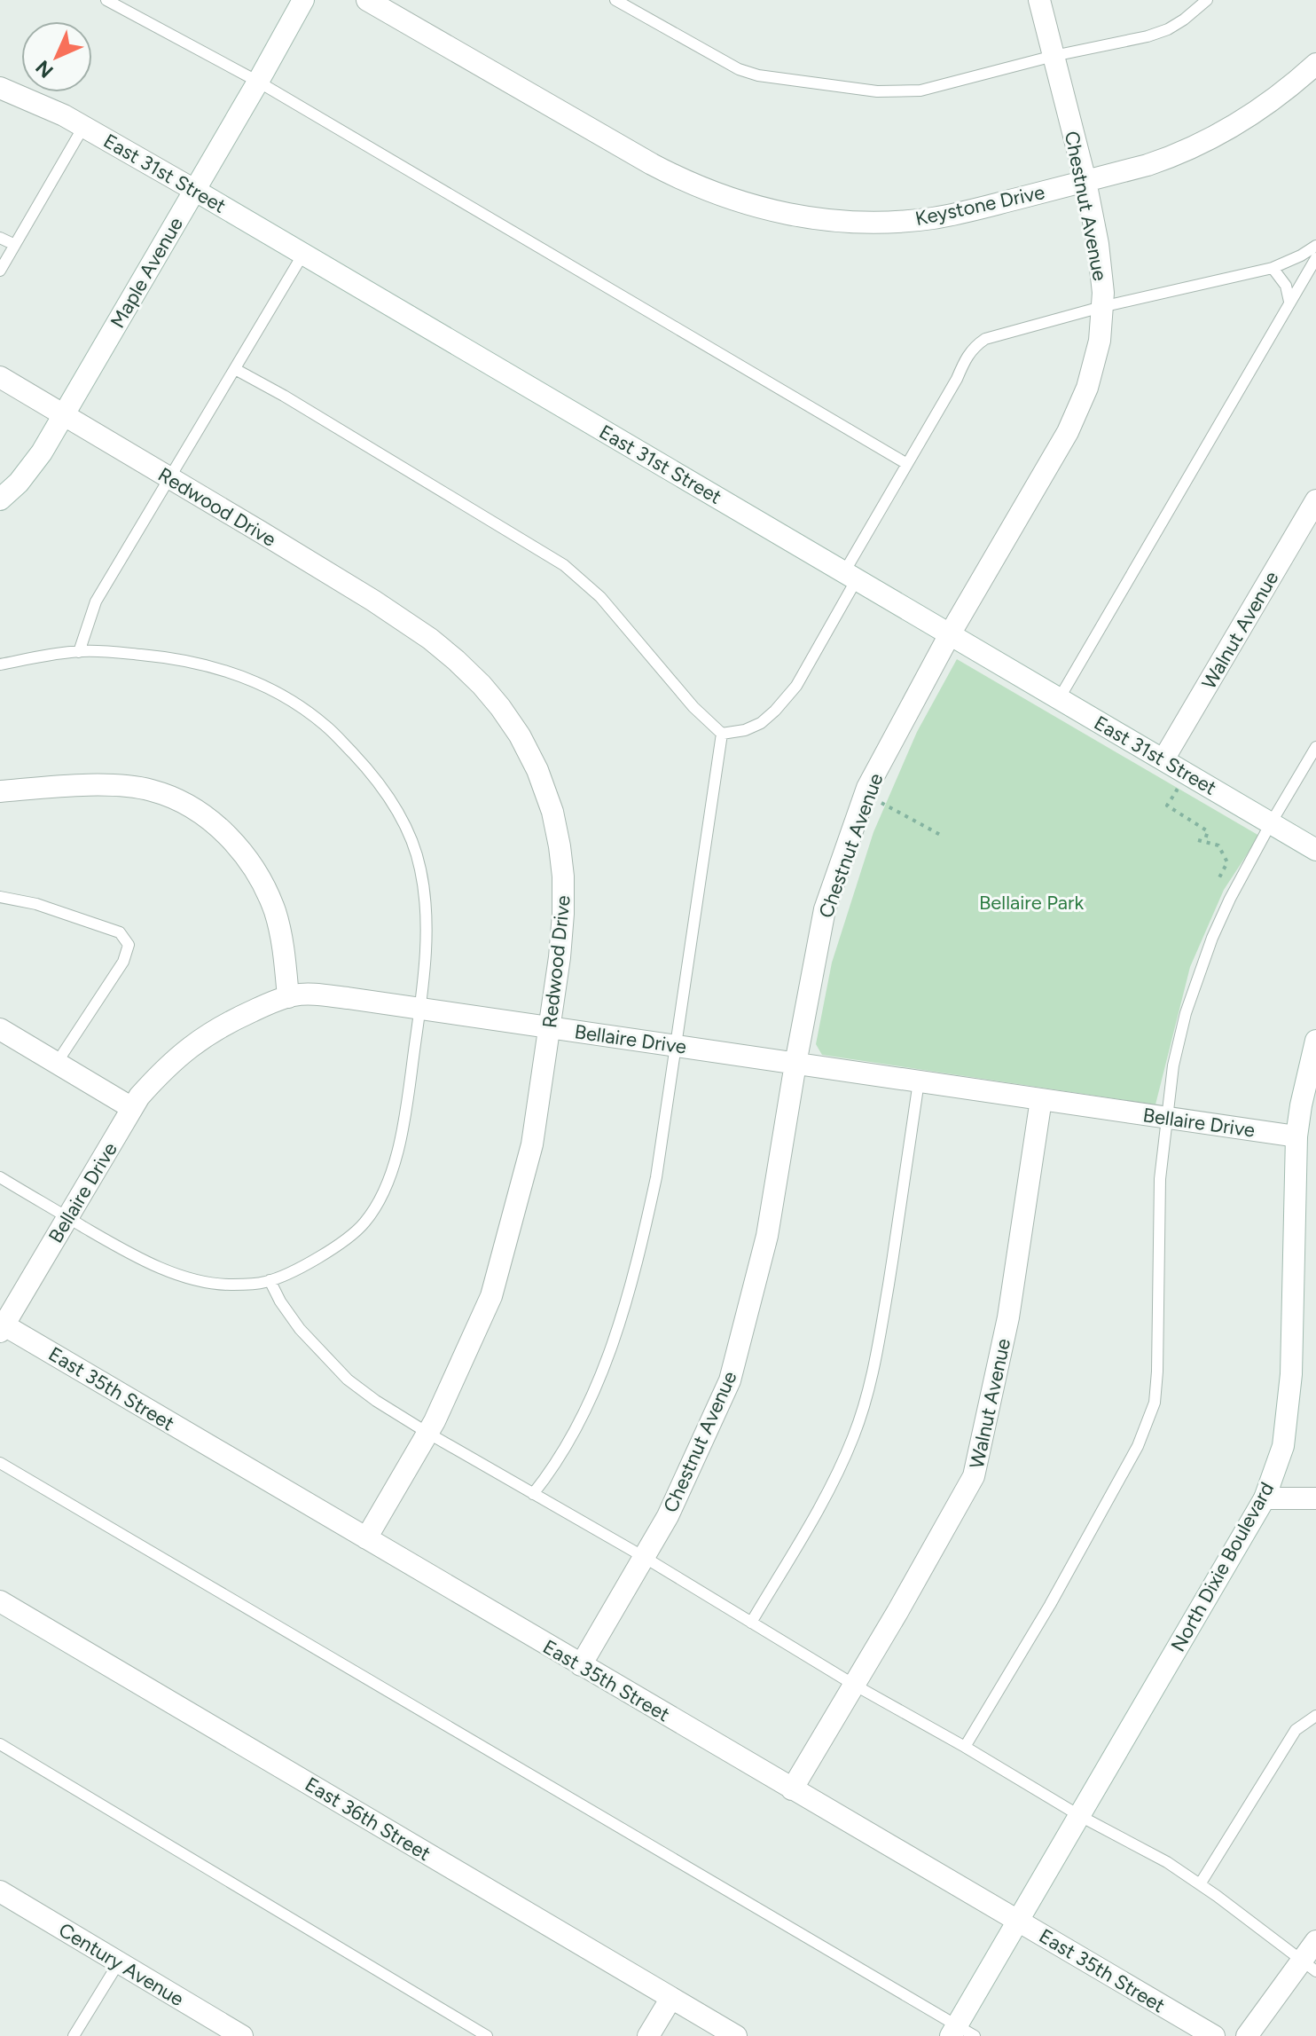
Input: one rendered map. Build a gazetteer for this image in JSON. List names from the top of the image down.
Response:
{
  "streets": {
    "street": [
      "East 31st Street",
      "Keystone Drive",
      "Chestnut Avenue",
      "Maple Avenue",
      "Redwood Drive",
      "Walnut Avenue",
      "Bellaire Drive",
      "East 35th Street",
      "North Dixie Boulevard",
      "East 36th Street",
      "Century Avenue"
    ]
  },
  "crossings": [
    ["East 31st Street", "Chestnut Avenue"],
    ["East 31st Street", "Maple Avenue"],
    ["East 31st Street", "Walnut Avenue"],
    ["Keystone Drive", "Chestnut Avenue"],
    ["Chestnut Avenue", "Bellaire Drive"],
    ["Chestnut Avenue", "East 35th Street"],
    ["Maple Avenue", "Redwood Drive"],
    ["Redwood Drive", "Bellaire Drive"],
    ["Redwood Drive", "East 35th Street"],
    ["Walnut Avenue", "Bellaire Drive"],
    ["Walnut Avenue", "East 35th Street"],
    ["Bellaire Drive", "East 35th Street"],
    ["Bellaire Drive", "North Dixie Boulevard"],
    ["East 35th Street", "North Dixie Boulevard"]
  ],
  "parks": ["Bellaire Park"],
  "north": "bottom left"
}
